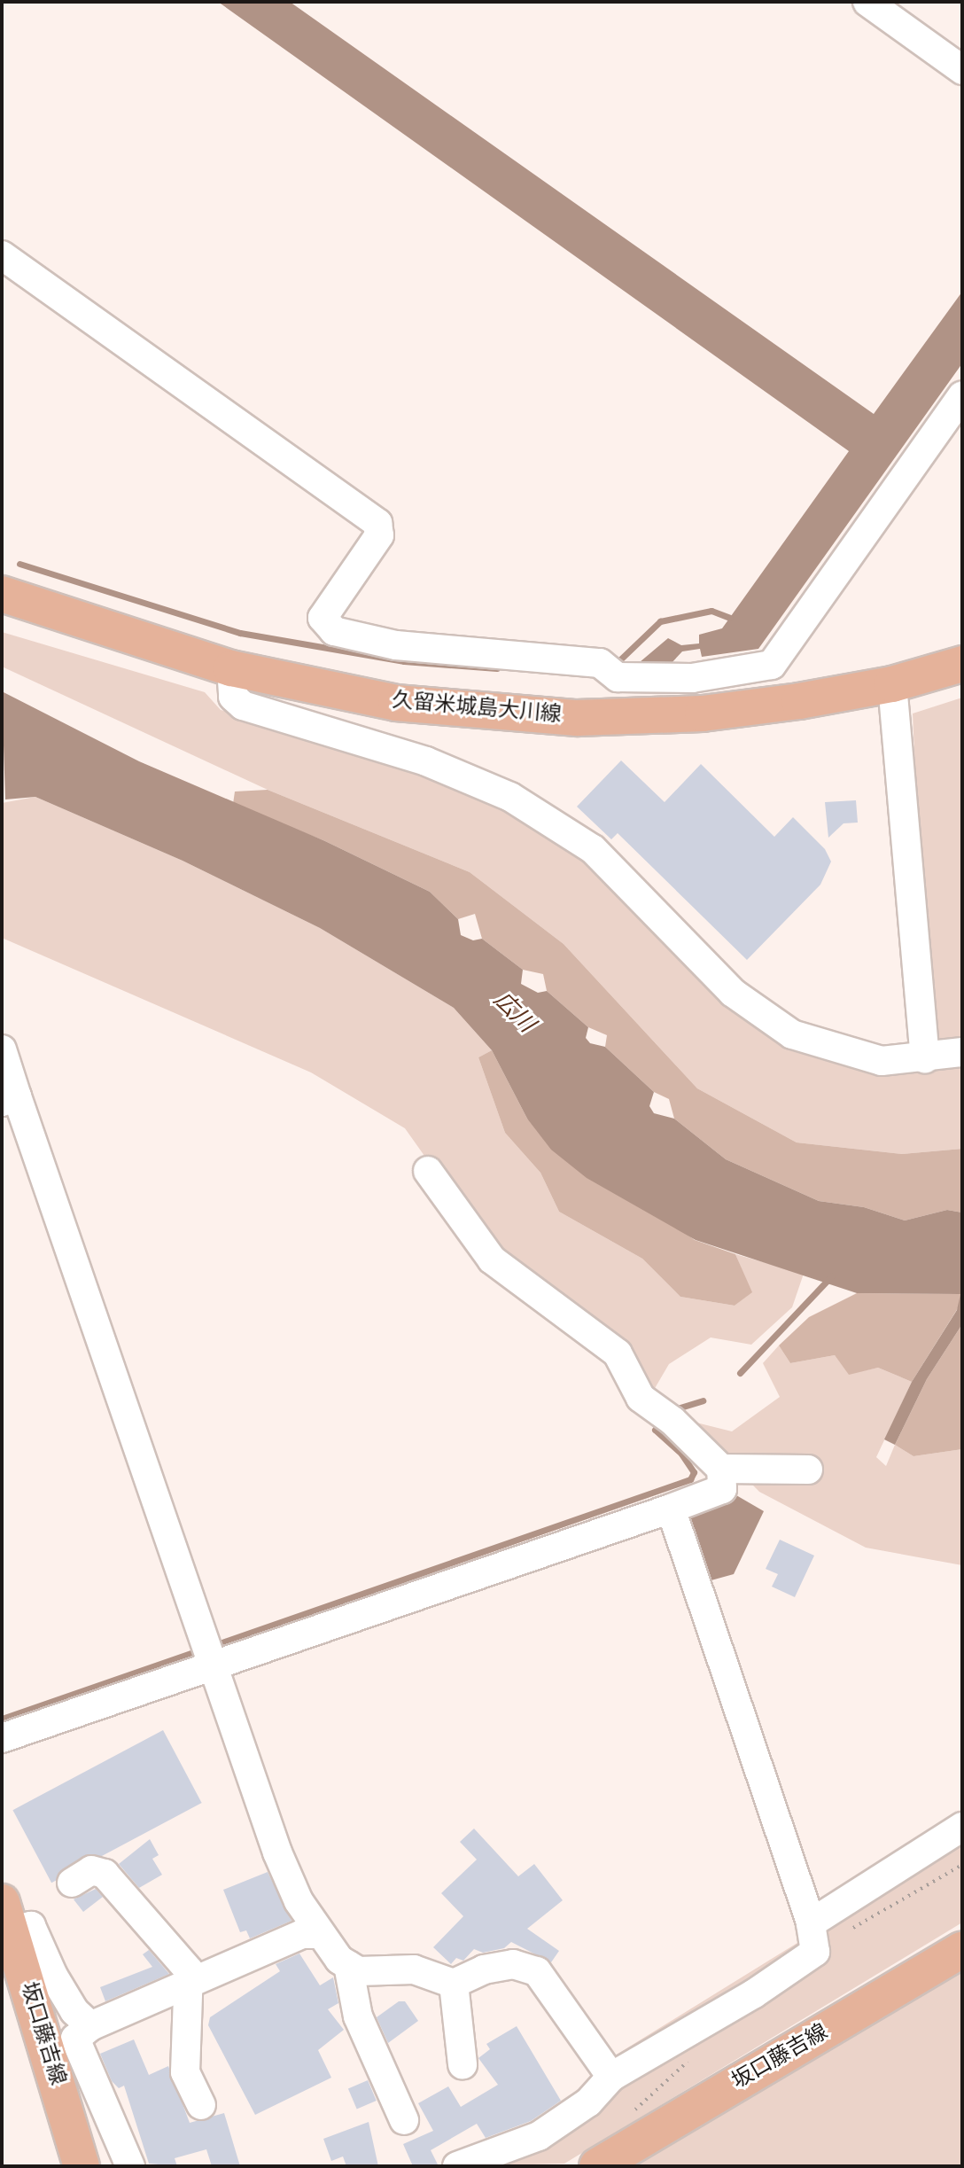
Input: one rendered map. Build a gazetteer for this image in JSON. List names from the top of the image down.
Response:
{
  "streets": {
    "main road": ["久留米城島大川線", "坂口藤吉線"]
  },
  "water": ["広川"]
}
